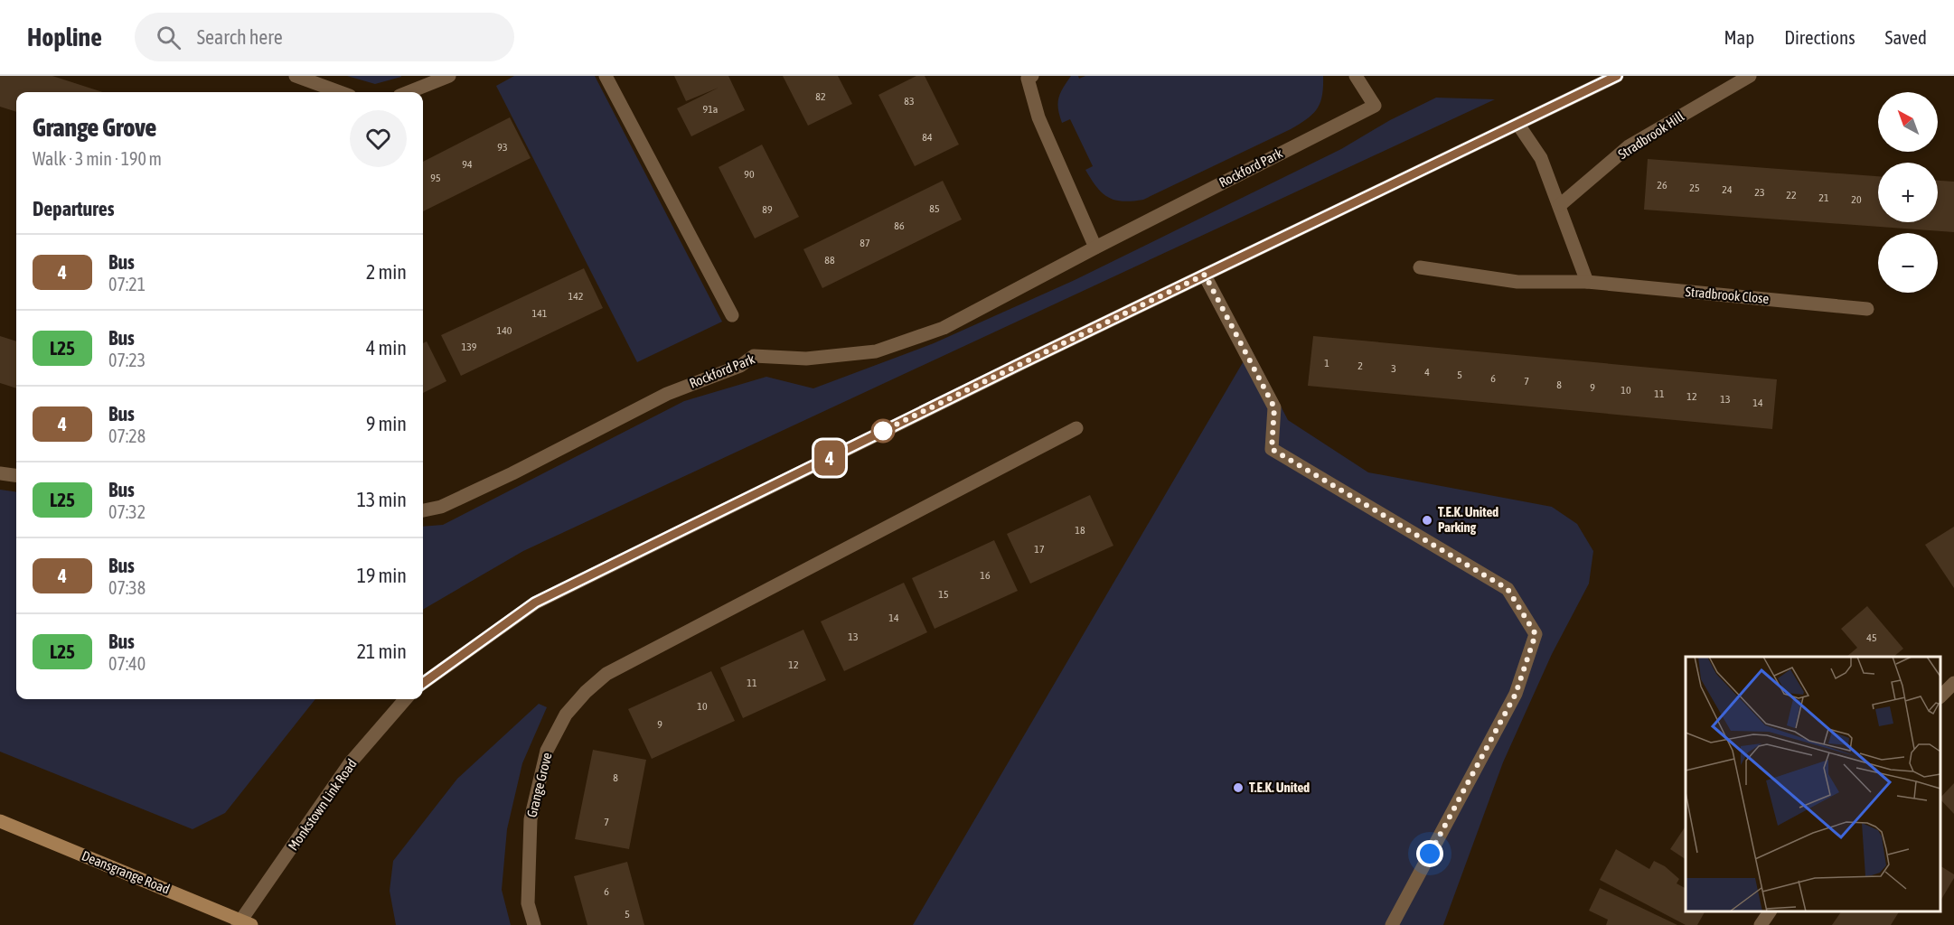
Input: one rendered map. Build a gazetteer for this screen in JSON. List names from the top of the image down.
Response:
{
  "streets": {
    "main road": ["Deansgrange Road"],
    "street": [
      "Stradbrook Hill",
      "Rockford Park",
      "Stradbrook Close",
      "Grange Grove",
      "Monkstown Link Road"
    ]
  },
  "crossings": [
    ["Monkstown Link Road", "Deansgrange Road"]
  ],
  "places": ["T.E.K. United Parking", "T.E.K. United"],
  "lines": ["bus line 4"],
  "house_numbers": [
    "82",
    "83",
    "91a",
    "84",
    "93",
    "94",
    "90",
    "95",
    "26",
    "25",
    "24",
    "23",
    "22",
    "21",
    "20",
    "85",
    "89",
    "86",
    "87",
    "88",
    "142",
    "141",
    "140",
    "139",
    "1",
    "2",
    "3",
    "4",
    "5",
    "6",
    "7",
    "8",
    "9",
    "10",
    "11",
    "12",
    "13",
    "14",
    "18",
    "17",
    "16",
    "15",
    "14",
    "13",
    "45",
    "12",
    "11",
    "10",
    "9",
    "8",
    "7",
    "6",
    "5"
  ],
  "north": "top left",
  "page": {
    "header": "Hopline",
    "search": "Search here",
    "nav": ["Map", "Directions", "Saved"],
    "on_map": "4",
    "map_buttons": ["+", "−"],
    "heading": [
      ["Grange Grove", "Walk · 3 min · 190 m"],
      "Departures"
    ],
    "list": [
      {
        "mark": "4",
        "name": "Bus",
        "note": "07:21",
        "value": "2 min"
      },
      {
        "mark": "L25",
        "name": "Bus",
        "note": "07:23",
        "value": "4 min"
      },
      {
        "mark": "4",
        "name": "Bus",
        "note": "07:28",
        "value": "9 min"
      },
      {
        "mark": "L25",
        "name": "Bus",
        "note": "07:32",
        "value": "13 min"
      },
      {
        "mark": "4",
        "name": "Bus",
        "note": "07:38",
        "value": "19 min"
      },
      {
        "mark": "L25",
        "name": "Bus",
        "note": "07:40",
        "value": "21 min"
      }
    ]
  }
}
